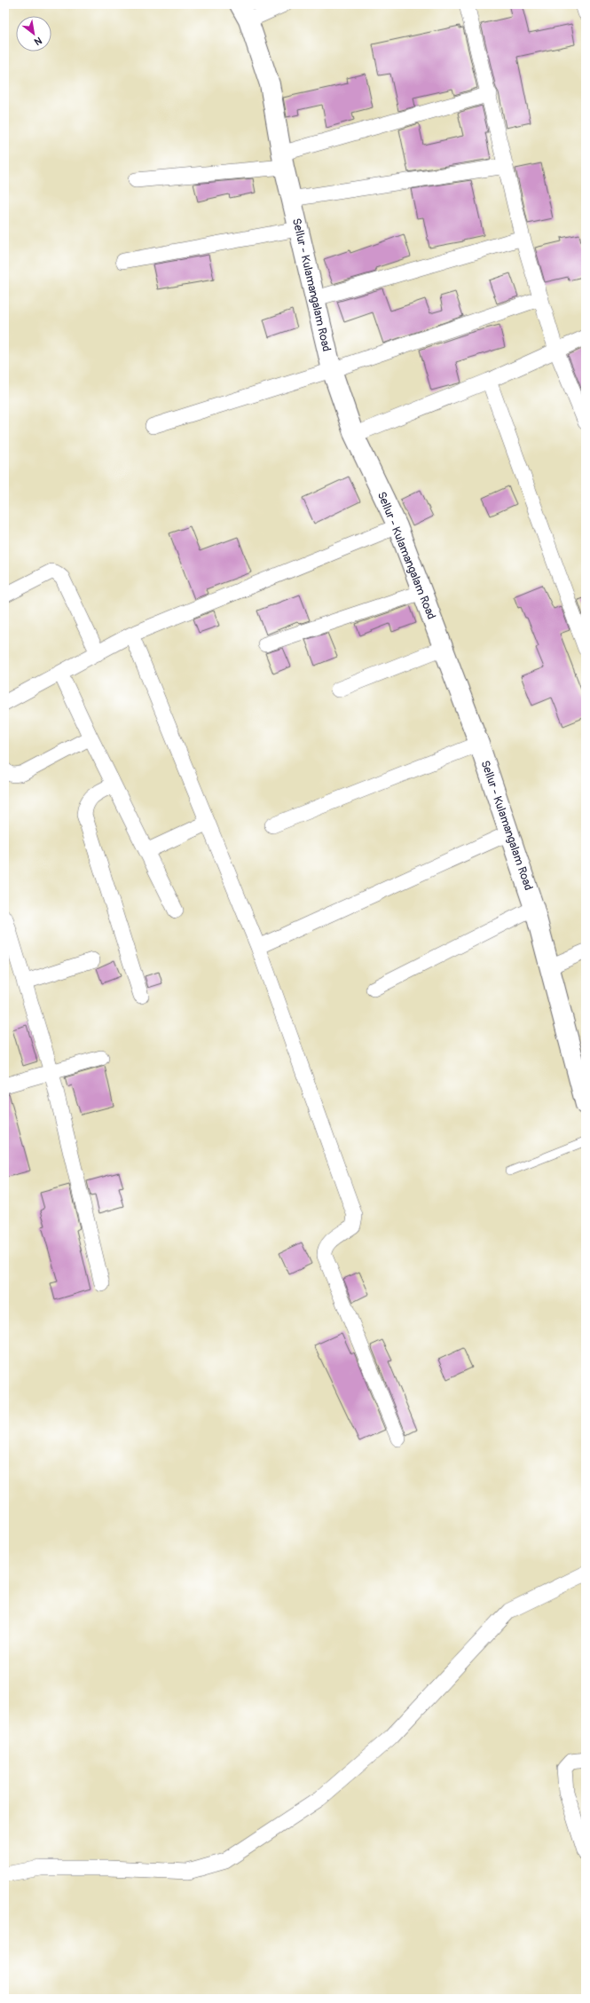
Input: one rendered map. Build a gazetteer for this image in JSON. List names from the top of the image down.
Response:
{
  "streets": {
    "main road": ["Sellur - Kulamangalam Road"]
  },
  "north": "bottom right"
}
